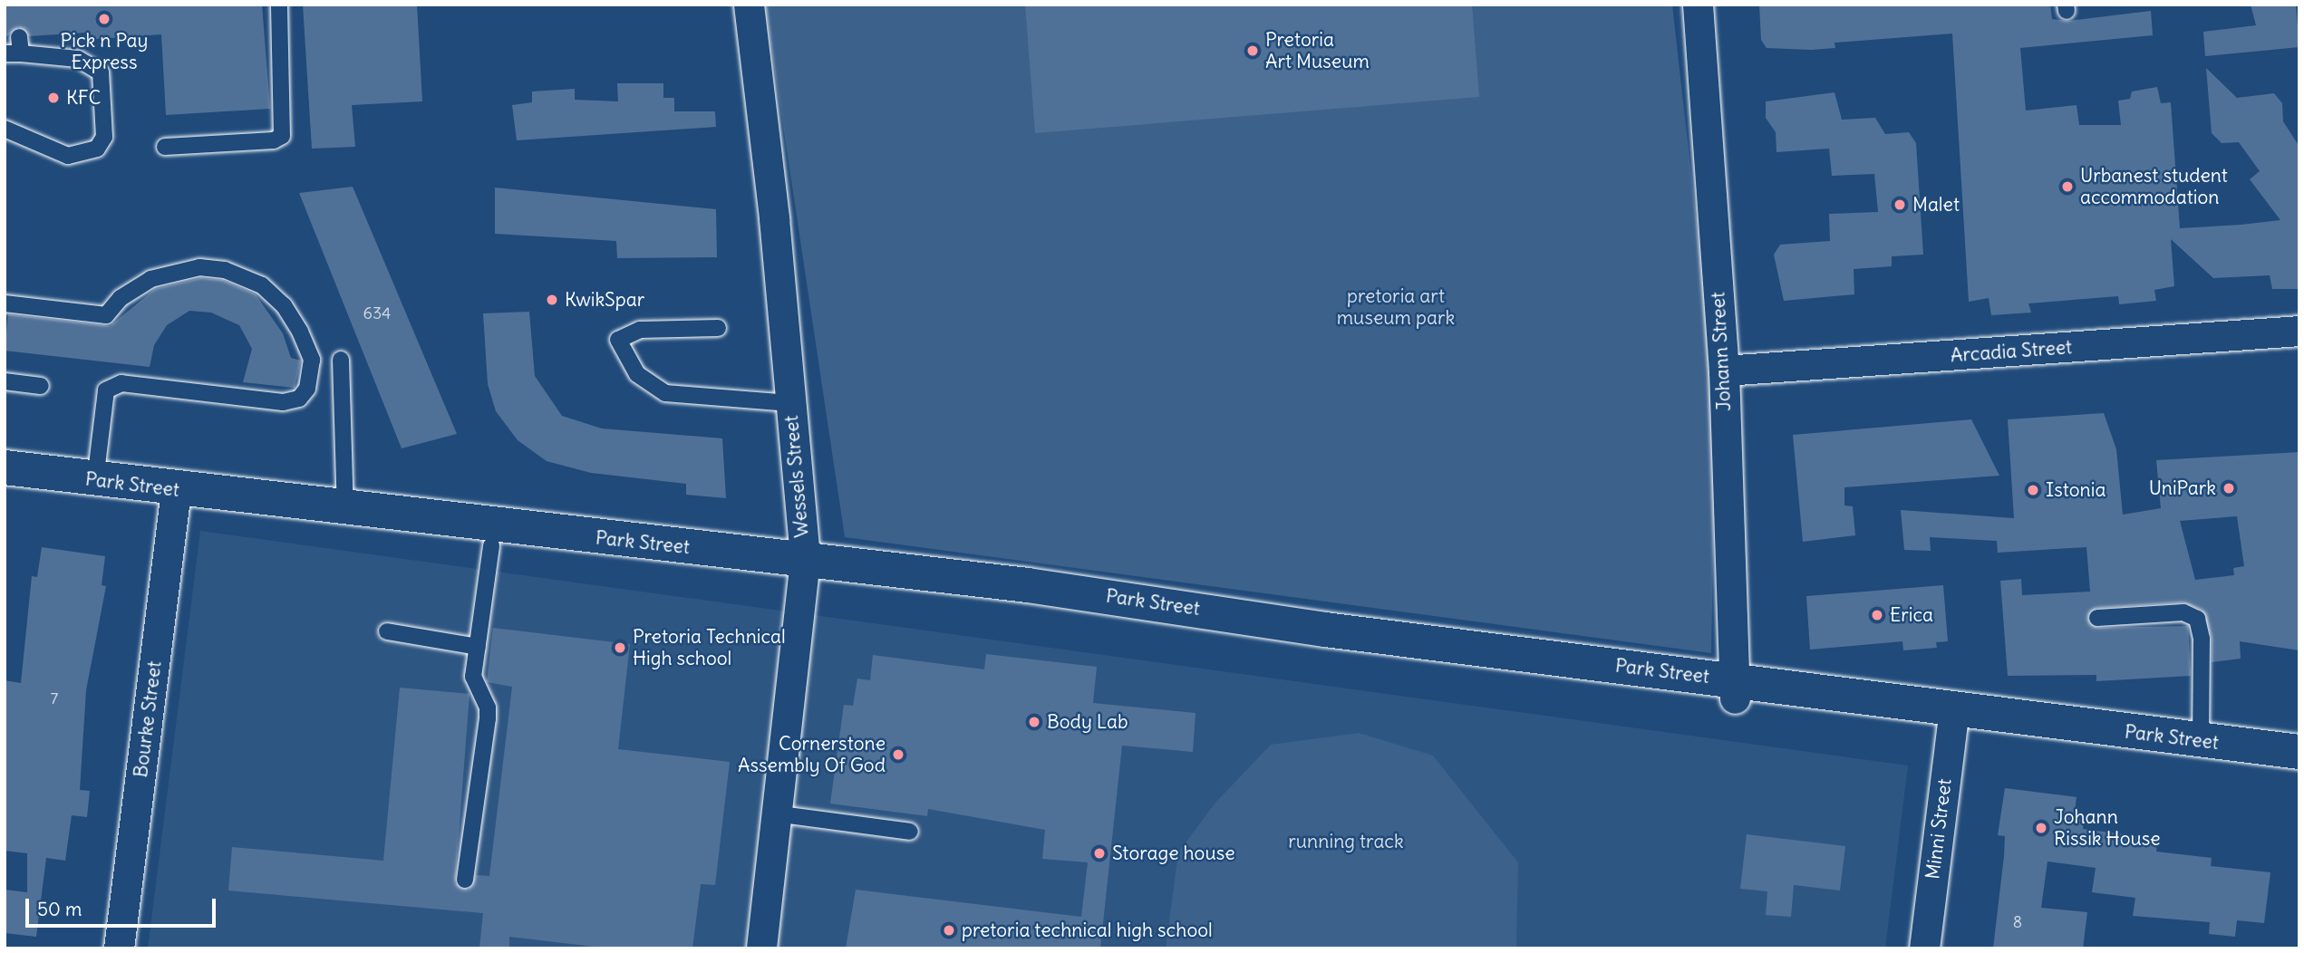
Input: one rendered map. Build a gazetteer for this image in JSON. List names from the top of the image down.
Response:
{
  "streets": {
    "street": [
      "Johann Street",
      "Arcadia Street",
      "Wessels Street",
      "Park Street",
      "Bourke Street",
      "Minni Street"
    ]
  },
  "crossings": [
    ["Johann Street", "Arcadia Street"],
    ["Johann Street", "Park Street"],
    ["Wessels Street", "Park Street"],
    ["Park Street", "Bourke Street"],
    ["Park Street", "Minni Street"]
  ],
  "parks": ["pretoria art museum park", "running track"],
  "places": [
    "Pick n Pay Express",
    "Pretoria Art Museum",
    "KFC",
    "Urbanest student accommodation",
    "Malet",
    "KwikSpar",
    "UniPark",
    "Istonia",
    "Erica",
    "Pretoria Technical High school",
    "Body Lab",
    "Cornerstone Assembly Of God",
    "Johann Rissik House",
    "Storage house",
    "pretoria technical high school"
  ],
  "house_numbers": ["634", "7", "8"],
  "scale_bar": "50 m"
}
